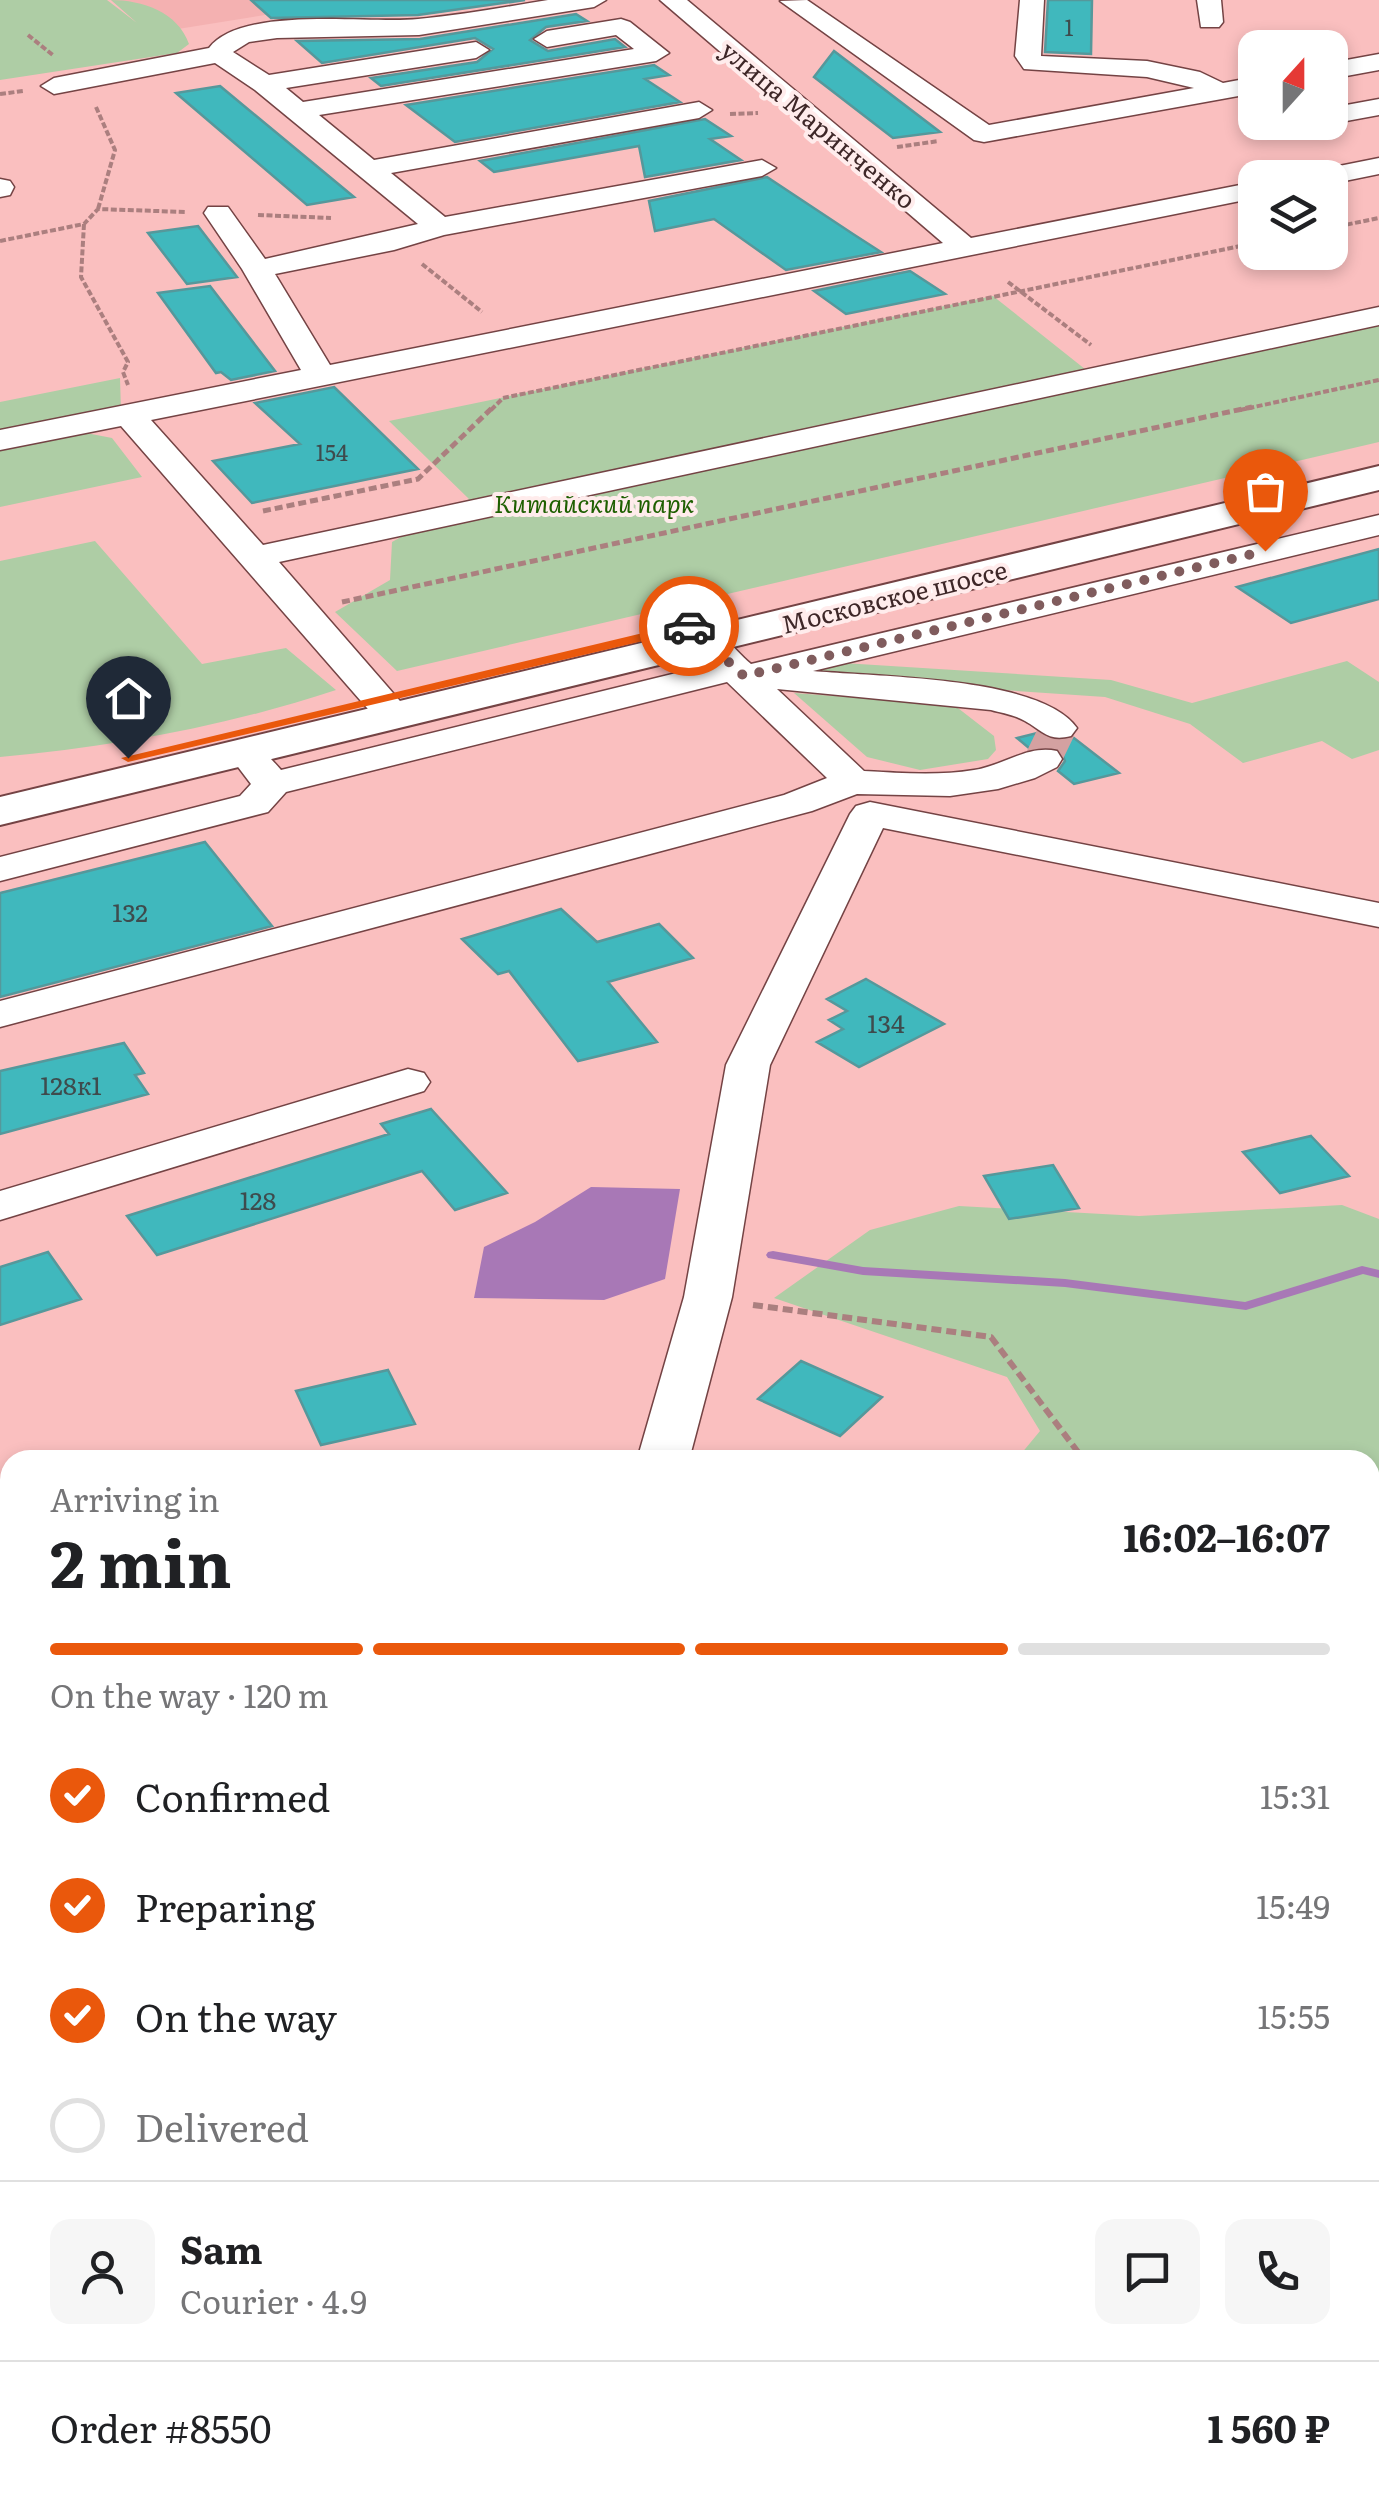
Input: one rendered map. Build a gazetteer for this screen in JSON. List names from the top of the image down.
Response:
{
  "streets": {
    "main road": ["Московское шоссе"],
    "street": ["улица Маринченко"]
  },
  "parks": ["Китайский парк"],
  "house_numbers": [
    "1",
    "154",
    "132",
    "134",
    "128к1",
    "128"
  ],
  "north": "top",
  "page": {
    "heading": ["2 min", "Arriving in", "16:02–16:07"],
    "panel": [
      "Sam",
      "Courier · 4.9",
      "Order #8550",
      "1 560 ₽"
    ],
    "bar": "On the way · 120 m",
    "list": [
      ["Confirmed", "15:31"],
      ["Preparing", "15:49"],
      ["On the way", "15:55"],
      "Delivered"
    ]
  }
}
